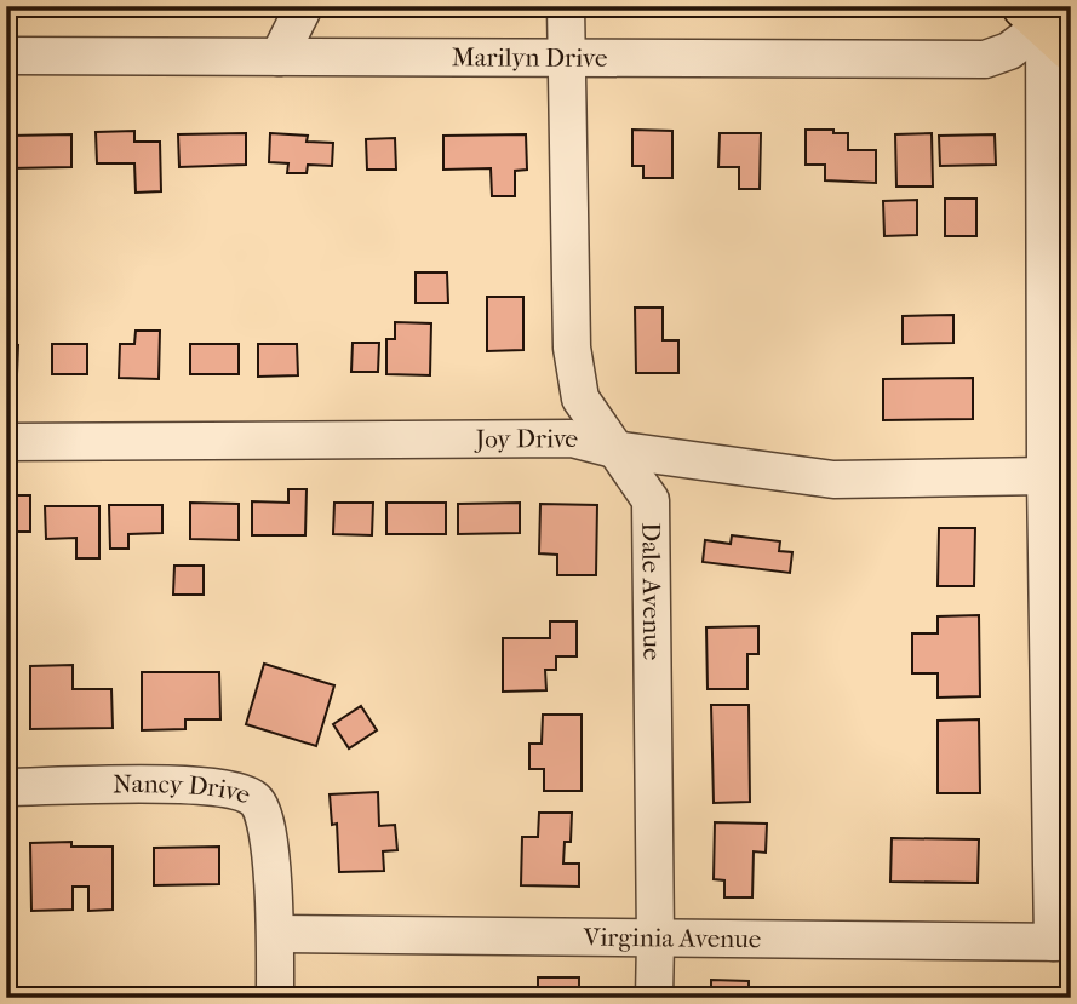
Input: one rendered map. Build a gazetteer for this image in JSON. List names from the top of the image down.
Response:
{
  "streets": {
    "street": [
      "Marilyn Drive",
      "Joy Drive",
      "Dale Avenue",
      "Nancy Drive",
      "Virginia Avenue"
    ]
  },
  "crossings": [
    ["Marilyn Drive", "Dale Avenue"],
    ["Joy Drive", "Dale Avenue"],
    ["Dale Avenue", "Virginia Avenue"],
    ["Nancy Drive", "Virginia Avenue"]
  ]
}
